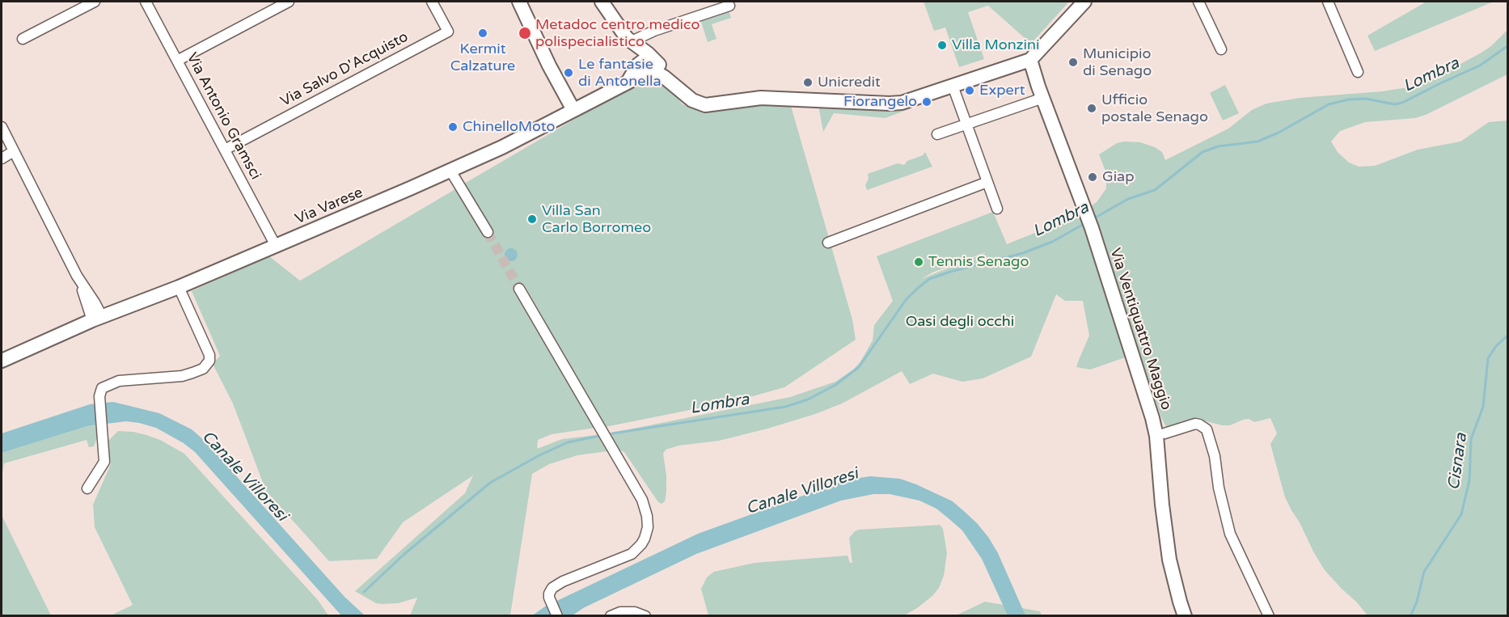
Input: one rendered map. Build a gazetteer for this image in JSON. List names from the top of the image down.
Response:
{
  "streets": {
    "street": [
      "Via Salvo D'Acquisto",
      "Via Antonio Gramsci",
      "Via Varese",
      "Via Ventiquattro Maggio"
    ]
  },
  "crossings": [
    ["Via Salvo D'Acquisto", "Via Antonio Gramsci"],
    ["Via Antonio Gramsci", "Via Varese"]
  ],
  "water": ["Lombra", "Cisnara", "Canale Villoresi"],
  "parks": ["Oasi degli occhi"],
  "places": [
    "Kermit Calzature",
    "Metadoc centro medico polispecialistico",
    "Villa Monzini",
    "Municipio di Senago",
    "Le fantasie di Antonella",
    "Unicredit",
    "Expert",
    "Fiorangelo",
    "Ufficio postale Senago",
    "ChinelloMoto",
    "Giap",
    "Villa San Carlo Borromeo",
    "Tennis Senago"
  ]
}
